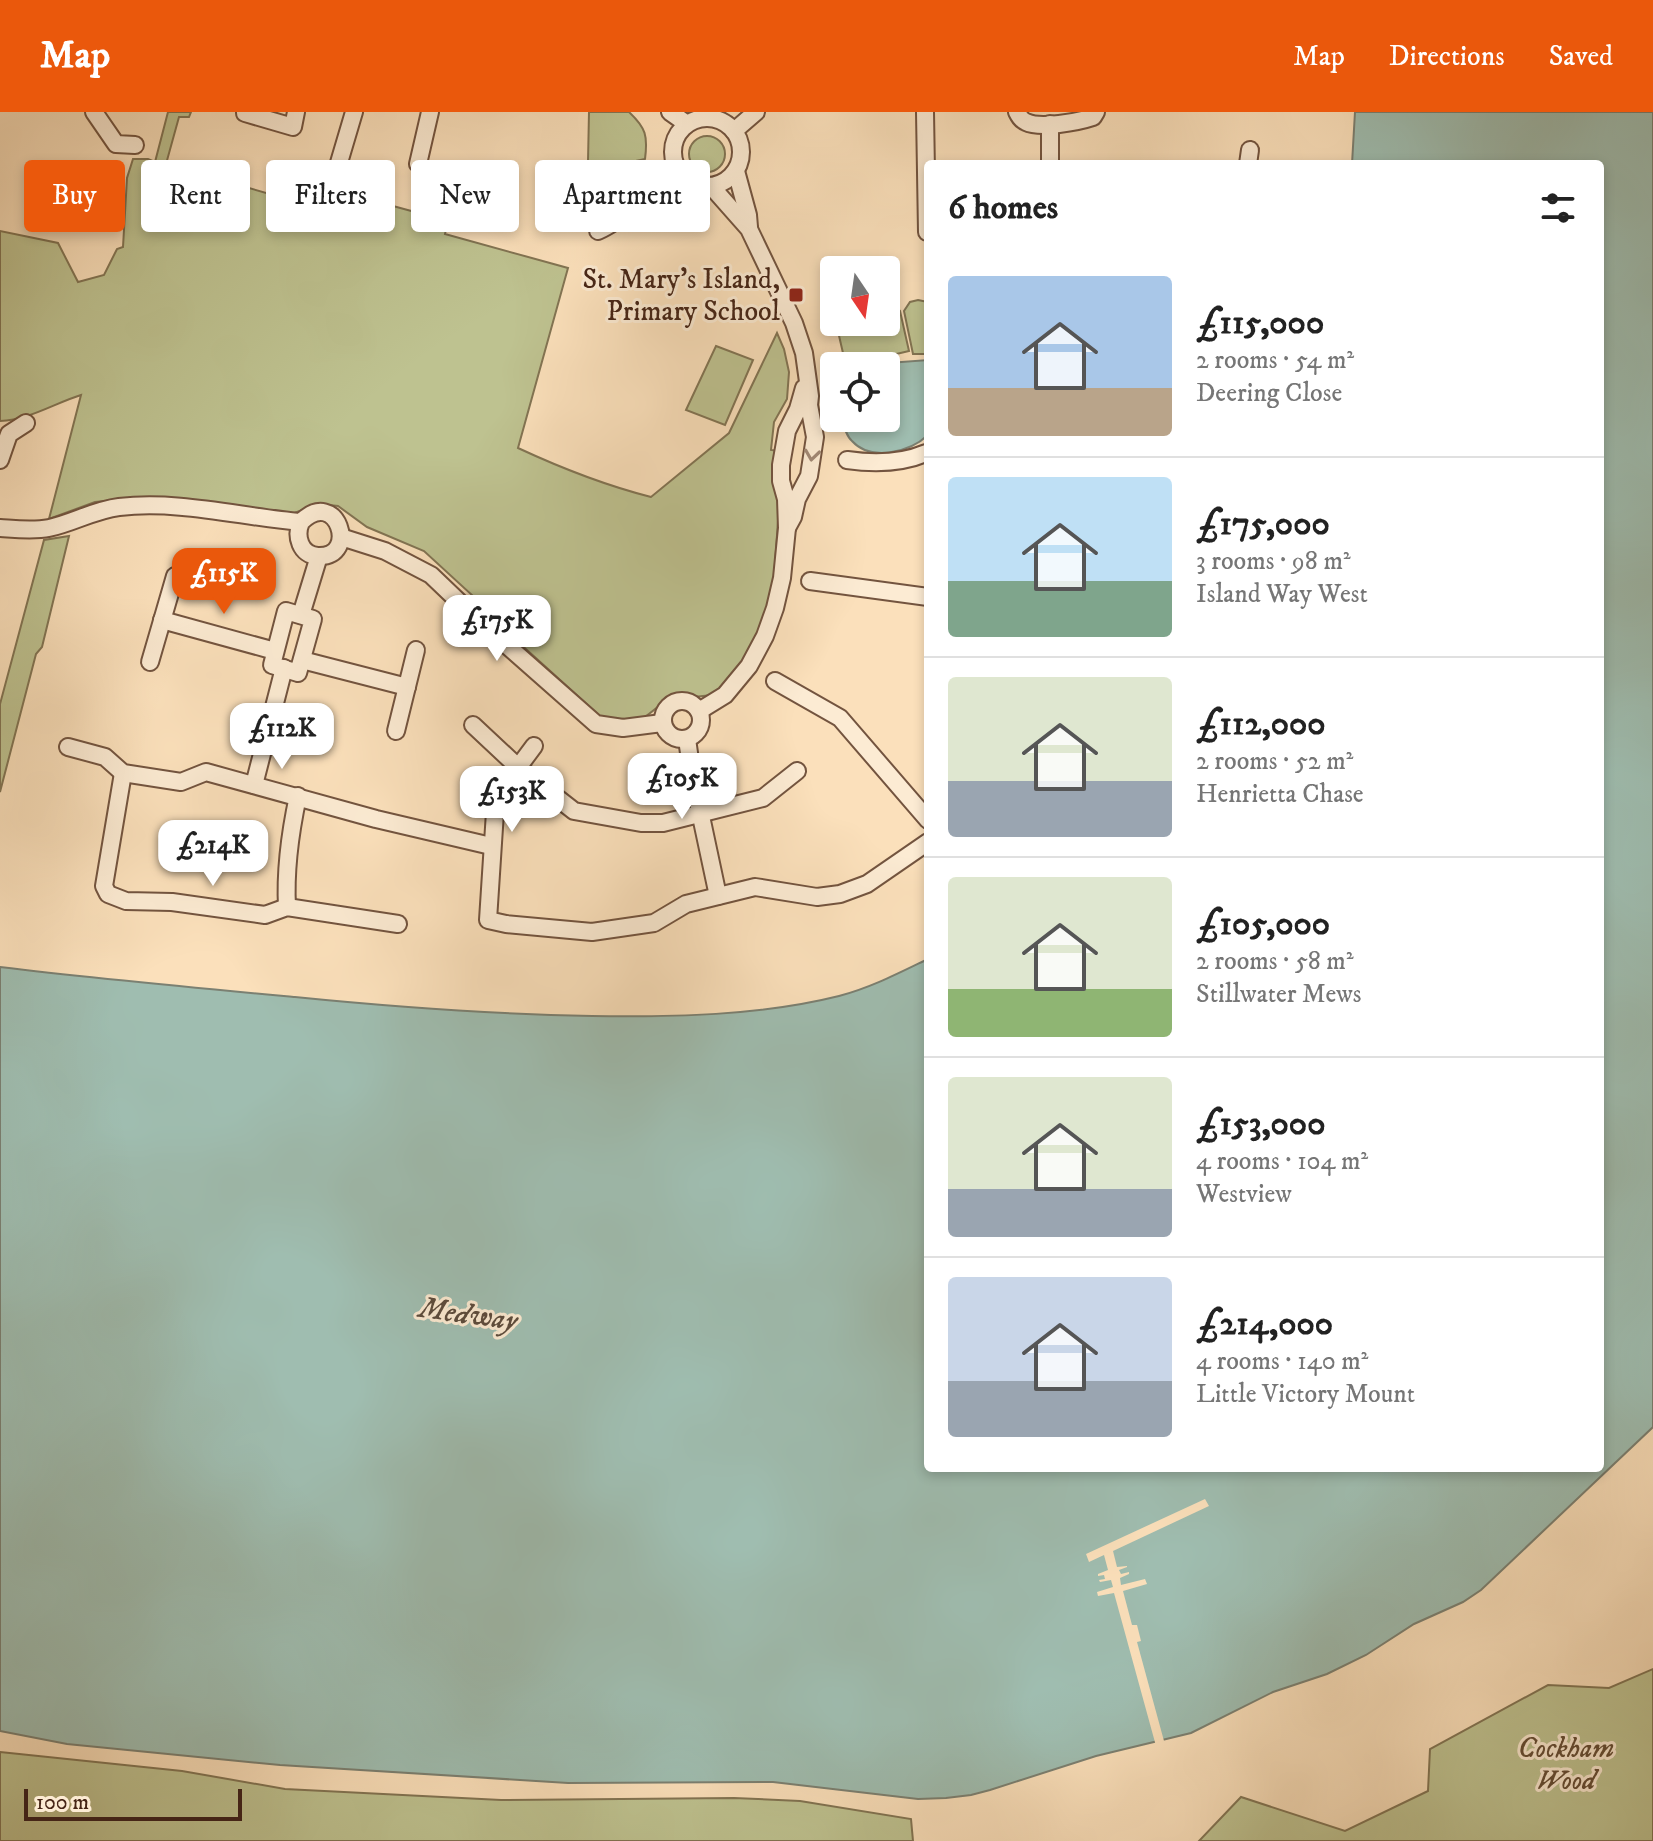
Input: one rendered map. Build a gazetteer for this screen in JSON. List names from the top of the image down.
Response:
{
  "water": ["Medway"],
  "parks": ["Cockham Wood"],
  "places": {
    "transit": ["St. Mary's Island, Primary School"]
  },
  "scale_bar": "100 m",
  "north": "bottom",
  "page": {
    "header": "Map",
    "nav": ["Map", "Directions", "Saved"],
    "chip": [
      "Buy",
      "Rent",
      "Filters",
      "New",
      "Apartment"
    ],
    "heading": "6 homes",
    "list": [
      {
        "name": "£115,000",
        "note": "2 rooms · 54 m² · Deering Close"
      },
      {
        "name": "£175,000",
        "note": "3 rooms · 98 m² · Island Way West"
      },
      {
        "name": "£112,000",
        "note": "2 rooms · 52 m² · Henrietta Chase"
      },
      {
        "name": "£105,000",
        "note": "2 rooms · 58 m² · Stillwater Mews"
      },
      {
        "name": "£153,000",
        "note": "4 rooms · 104 m² · Westview"
      },
      {
        "name": "£214,000",
        "note": "4 rooms · 140 m² · Little Victory Mount"
      }
    ],
    "price": [
      "£115K",
      "£175K",
      "£112K",
      "£105K",
      "£153K",
      "£214K"
    ],
    "scale": "100 m"
  }
}
